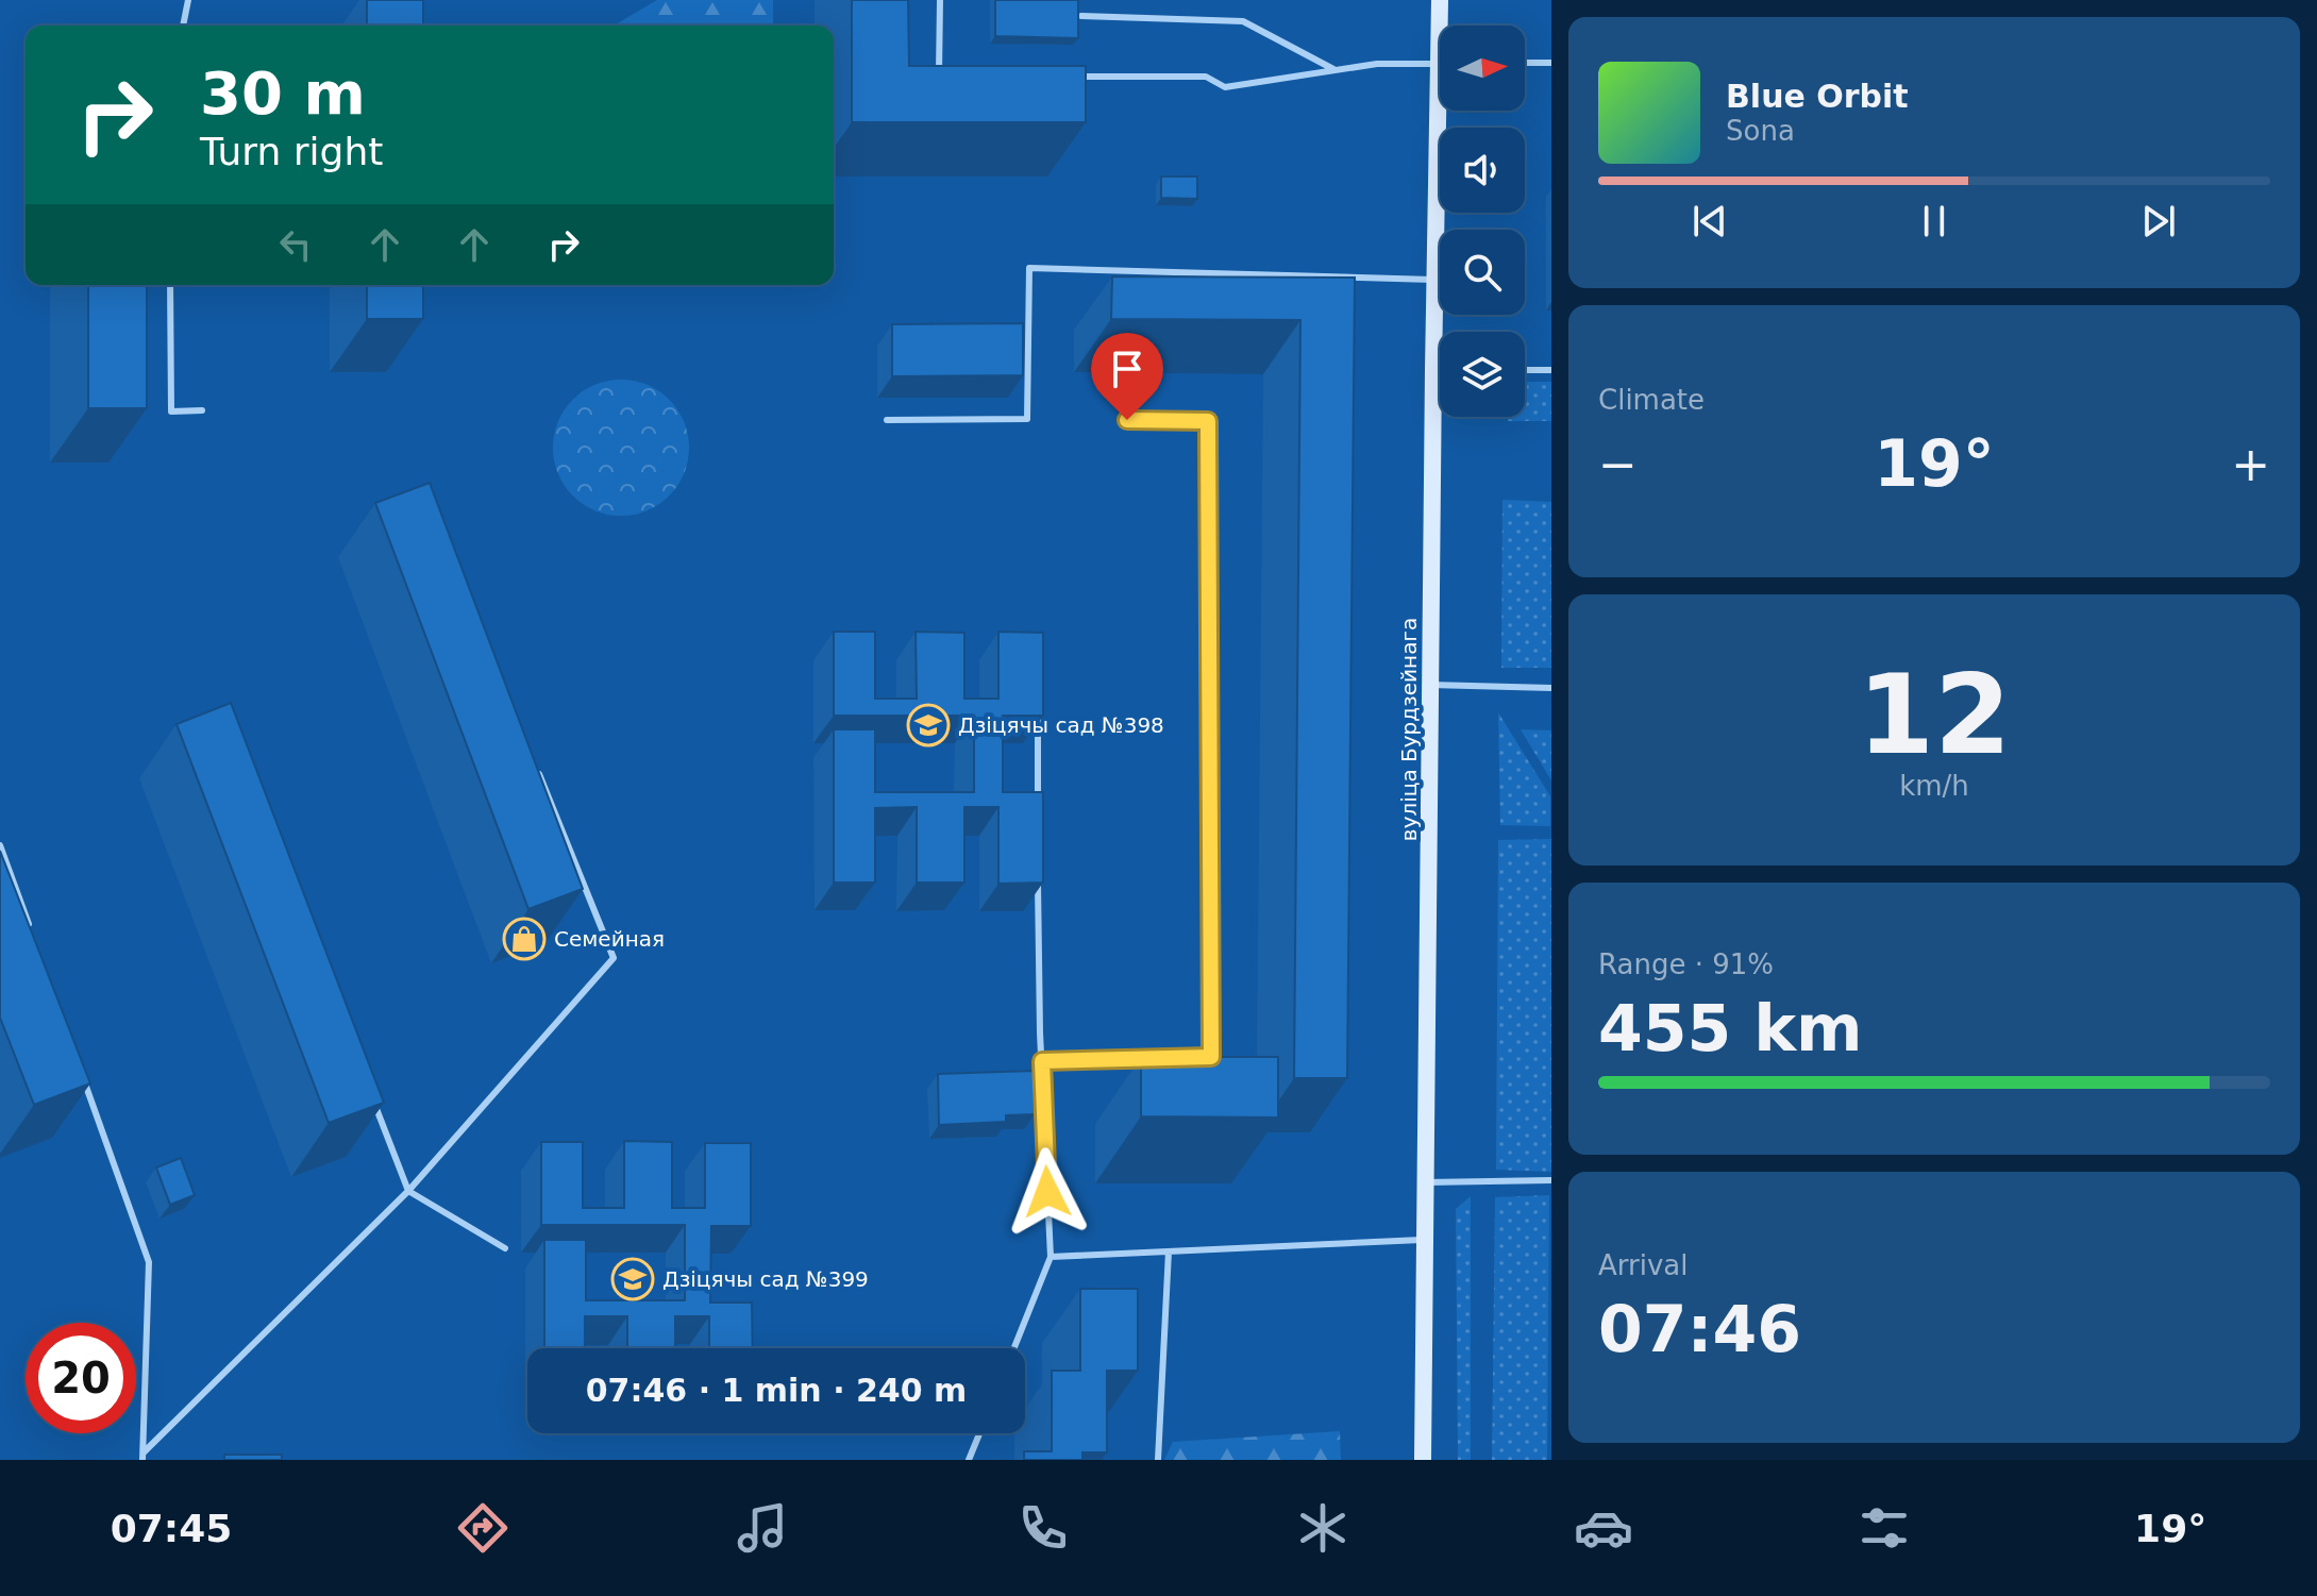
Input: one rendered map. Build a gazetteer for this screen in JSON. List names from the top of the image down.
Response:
{
  "streets": {
    "street": ["вуліца Бурдзейнага"]
  },
  "places": {
    "school or university": ["Дзіцячы сад №398", "Дзіцячы сад №399"],
    "shop": ["Семейная"]
  },
  "north": "right",
  "page": {
    "turn": ["30 m", "Turn right"],
    "song": ["Blue Orbit", "Sona"],
    "tile": [
      "Climate",
      ["12", "km/h"],
      ["Range · 91%", "455 km"],
      ["Arrival", "07:46"]
    ],
    "heat": ["−", "19°", "+"],
    "limit": "20",
    "trip": "07:46 · 1 min · 240 m",
    "tabs": ["07:45", "19°"]
  }
}
